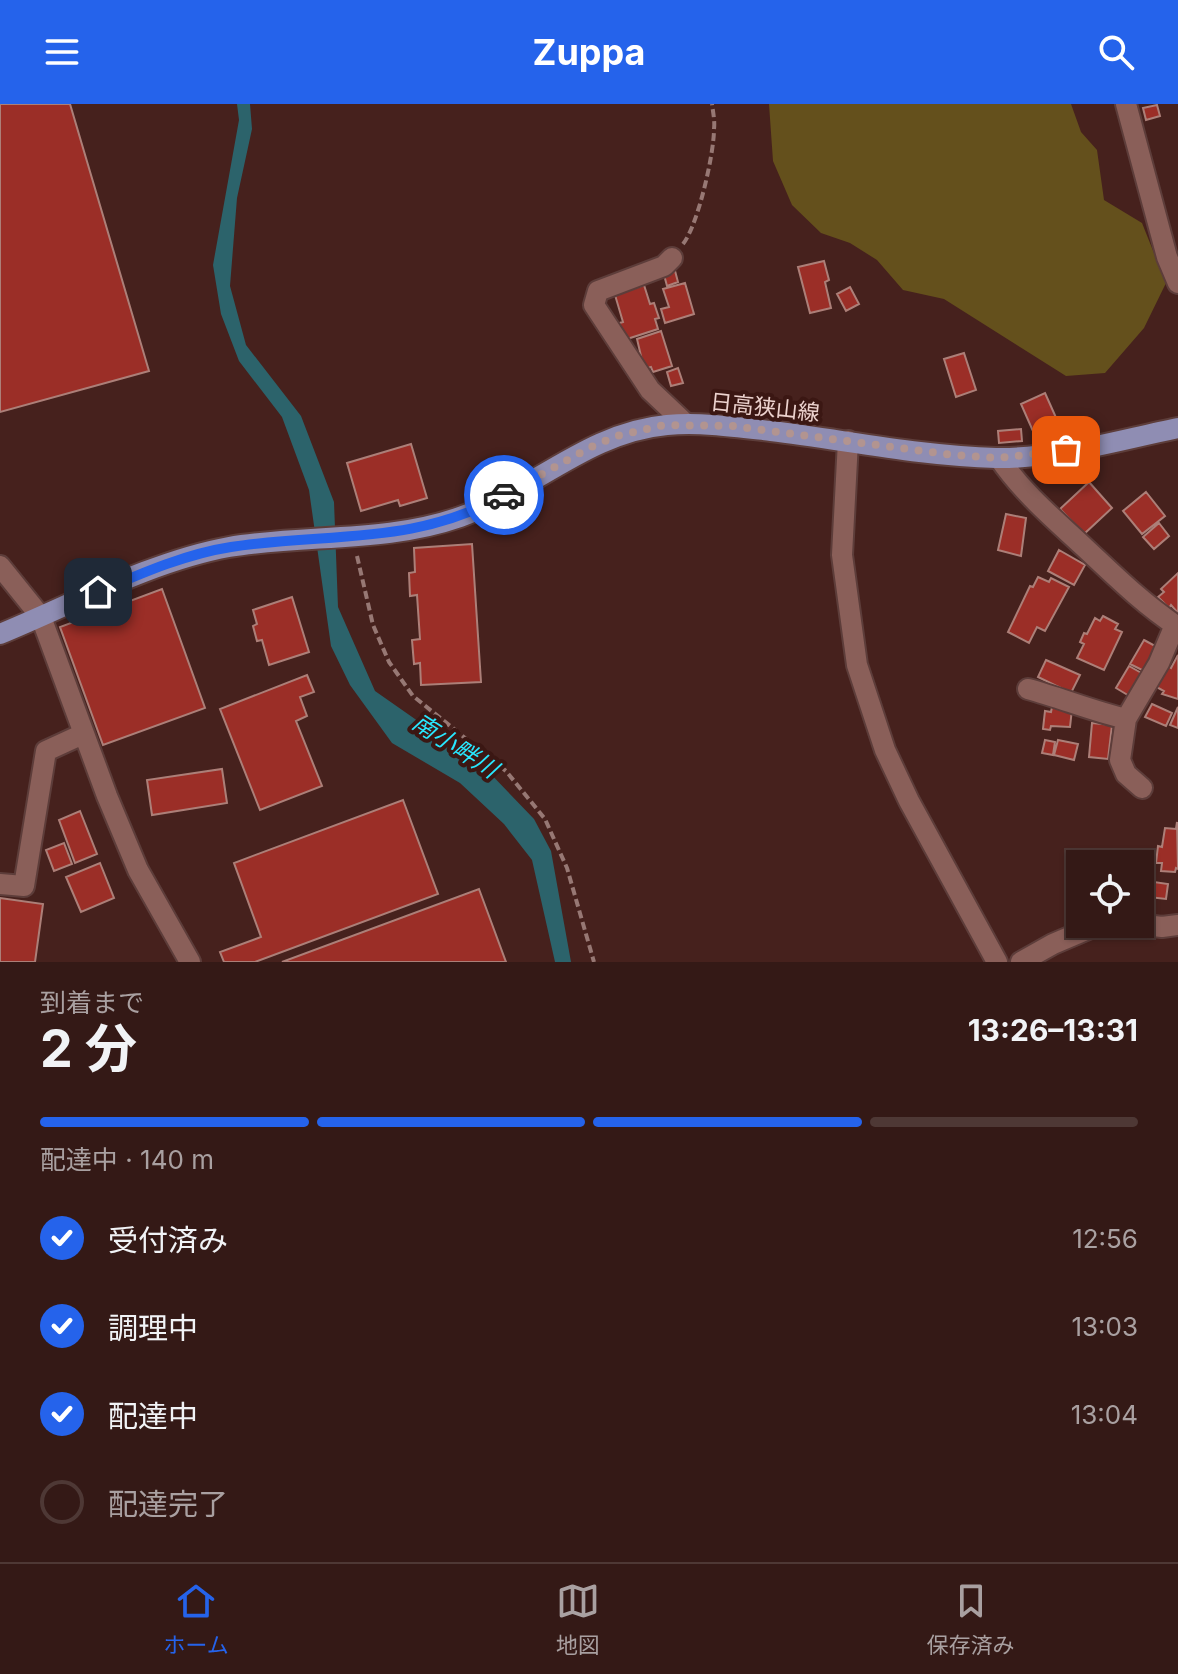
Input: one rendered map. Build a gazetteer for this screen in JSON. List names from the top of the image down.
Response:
{
  "streets": {
    "main road": ["日高狭山線"]
  },
  "water": ["南小畔川"],
  "page": {
    "header": "Zuppa",
    "heading": ["2 分", "到着まで", "13:26–13:31"],
    "bar": "配達中 · 140 m",
    "list": [
      ["受付済み", "12:56"],
      ["調理中", "13:03"],
      ["配達中", "13:04"],
      "配達完了"
    ],
    "tabs": ["ホーム", "地図", "保存済み"]
  }
}
